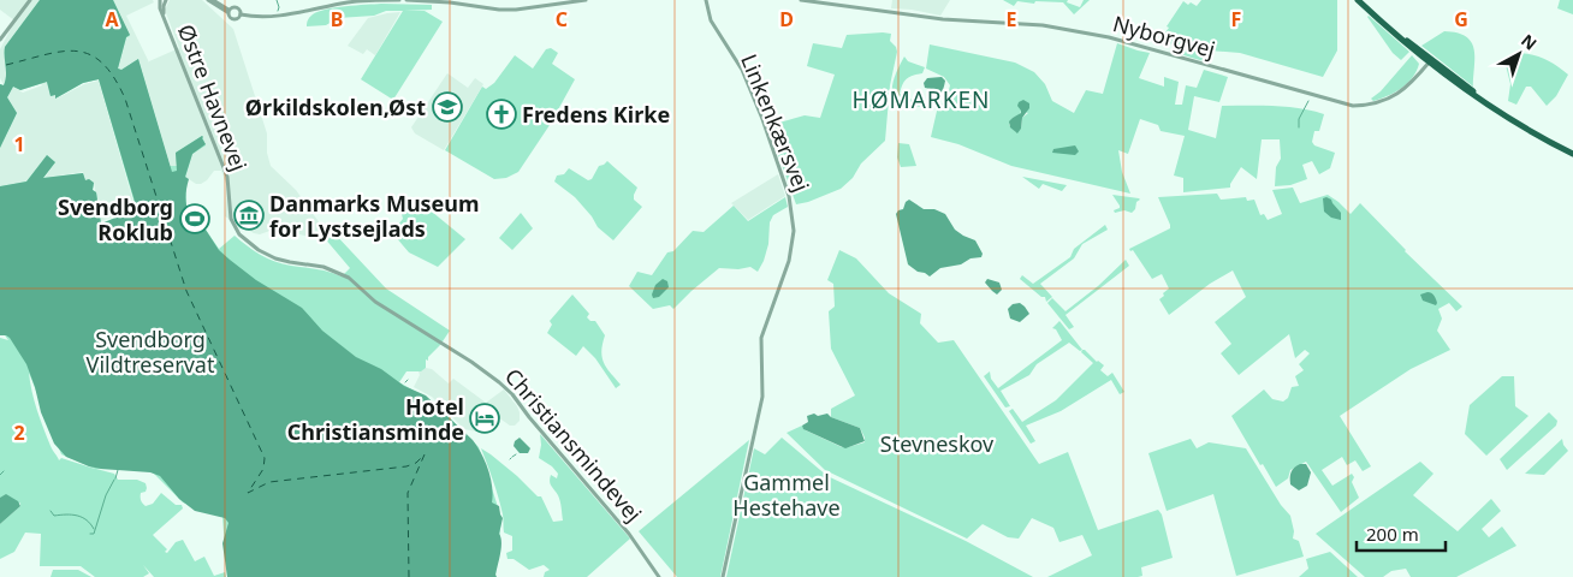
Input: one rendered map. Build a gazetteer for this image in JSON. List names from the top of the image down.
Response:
{
  "streets": {
    "street": [
      "Nyborgvej",
      "Østre Havnevej",
      "Linkenkærsvej",
      "Christiansmindevej"
    ]
  },
  "crossings": [
    ["Østre Havnevej", "Christiansmindevej"]
  ],
  "districts": ["HØMARKEN"],
  "parks": ["Svendborg Vildtreservat", "Stevneskov", "Gammel Hestehave"],
  "places": {
    "school or university": ["Ørkildskolen,Øst"],
    "church": ["Fredens Kirke"],
    "museum": ["Danmarks Museum for Lystsejlads"],
    "sports": ["Svendborg Roklub"],
    "hotel": ["Hotel Christiansminde"]
  },
  "scale_bar": "200 m",
  "north": "top right",
  "grid": {
    "columns": [
      "A",
      "B",
      "C",
      "D",
      "E",
      "F",
      "G"
    ],
    "rows": ["1", "2"]
  }
}
